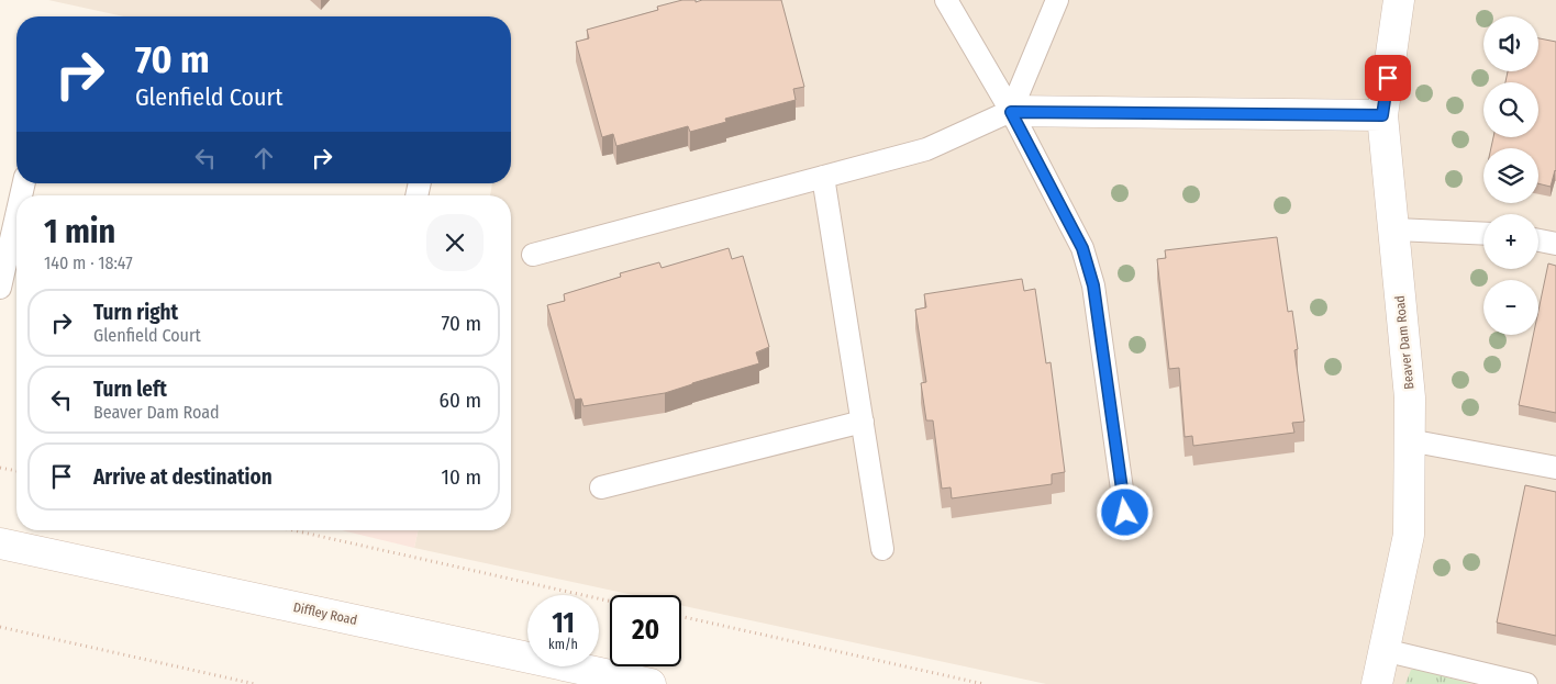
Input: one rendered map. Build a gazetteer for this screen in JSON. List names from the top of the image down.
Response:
{
  "streets": {
    "street": ["Beaver Dam Road", "Diffley Road"]
  },
  "page": {
    "map_buttons": ["+", "−"],
    "turn": ["70 m", "Glenfield Court"],
    "heading": ["1 min", "140 m · 18:47"],
    "list": [
      {
        "name": "Turn right",
        "note": "Glenfield Court",
        "value": "70 m"
      },
      {
        "name": "Turn left",
        "note": "Beaver Dam Road",
        "value": "60 m"
      },
      {
        "name": "Arrive at destination",
        "value": "10 m"
      }
    ],
    "speed": "11 km/h",
    "limit": "20"
  }
}
